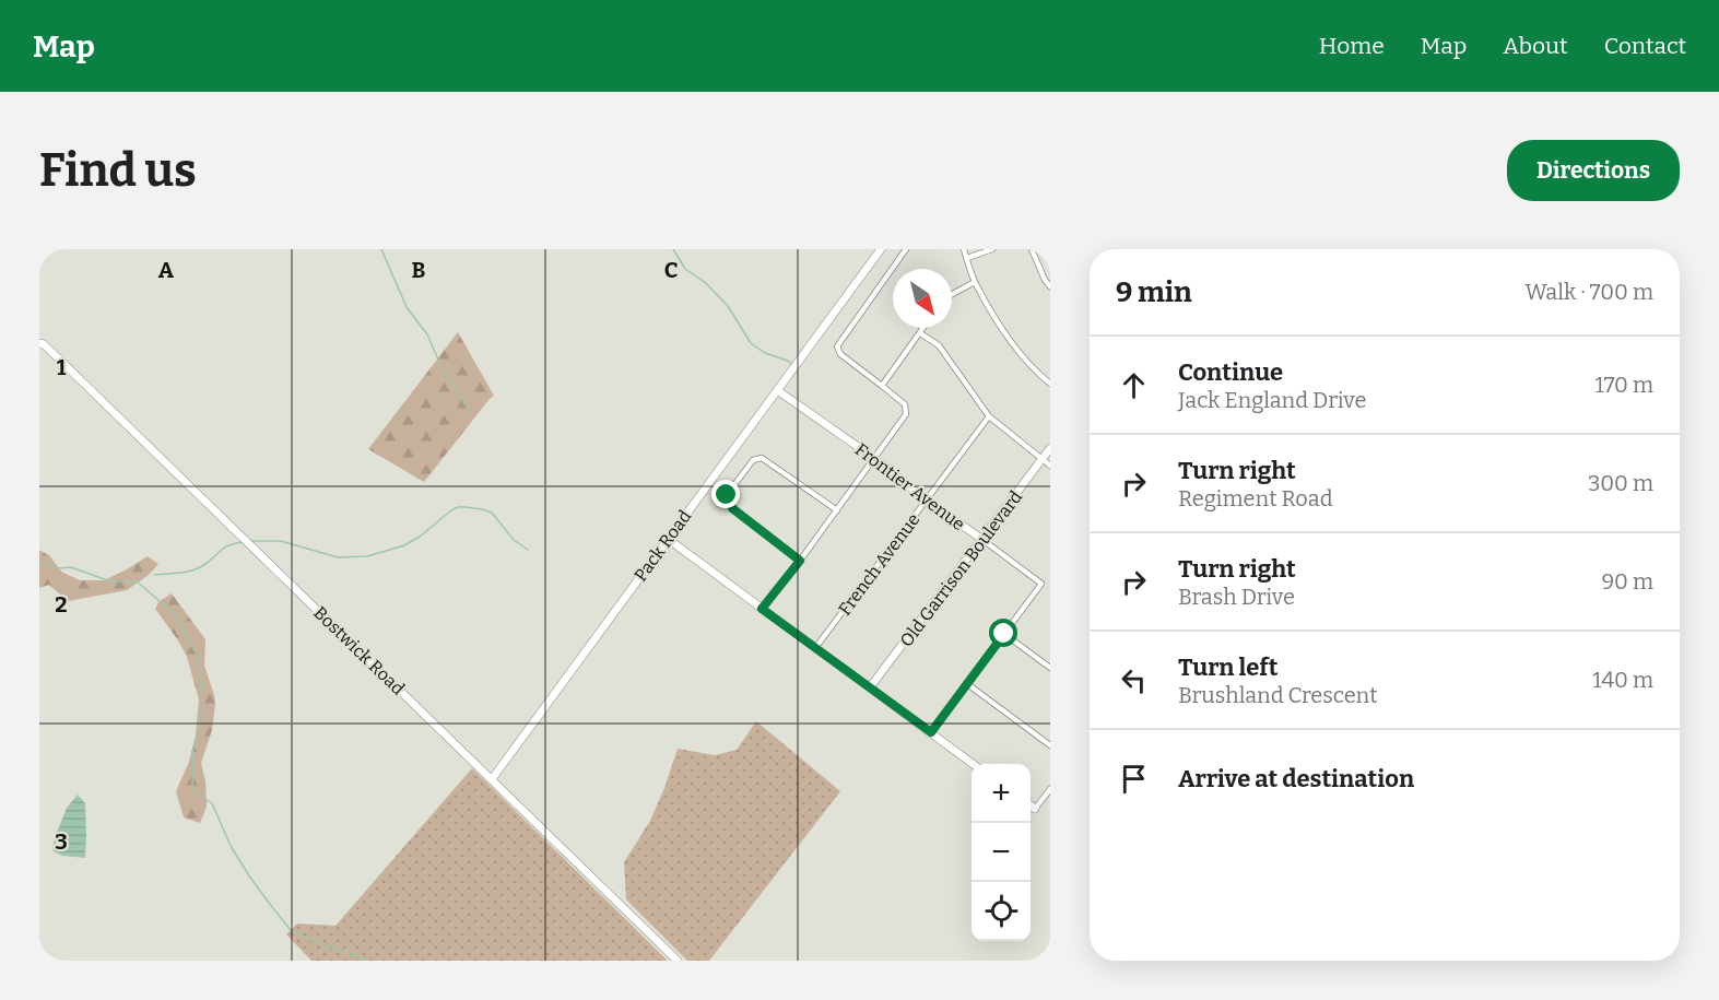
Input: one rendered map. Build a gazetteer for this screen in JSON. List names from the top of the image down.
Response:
{
  "streets": {
    "street": [
      "Frontier Avenue",
      "Pack Road",
      "French Avenue",
      "Old Garrison Boulevard",
      "Bostwick Road"
    ]
  },
  "crossings": [
    ["Frontier Avenue", "Pack Road"],
    ["Frontier Avenue", "French Avenue"],
    ["Frontier Avenue", "Old Garrison Boulevard"],
    ["Pack Road", "Bostwick Road"]
  ],
  "north": "bottom right",
  "page": {
    "header": "Map",
    "nav": [
      "Home",
      "Map",
      "About",
      "Contact"
    ],
    "buttons": "Directions",
    "title": "Find us",
    "heading": ["9 min", "Walk · 700 m"],
    "list": [
      ["Continue", "Jack England Drive", "170 m"],
      ["Turn right", "Regiment Road", "300 m"],
      ["Turn right", "Brash Drive", "90 m"],
      ["Turn left", "Brushland Crescent", "140 m"],
      "Arrive at destination"
    ],
    "map_buttons": ["+", "−"]
  },
  "grid": {
    "columns": ["A", "B", "C"],
    "rows": ["1", "2", "3"]
  }
}
